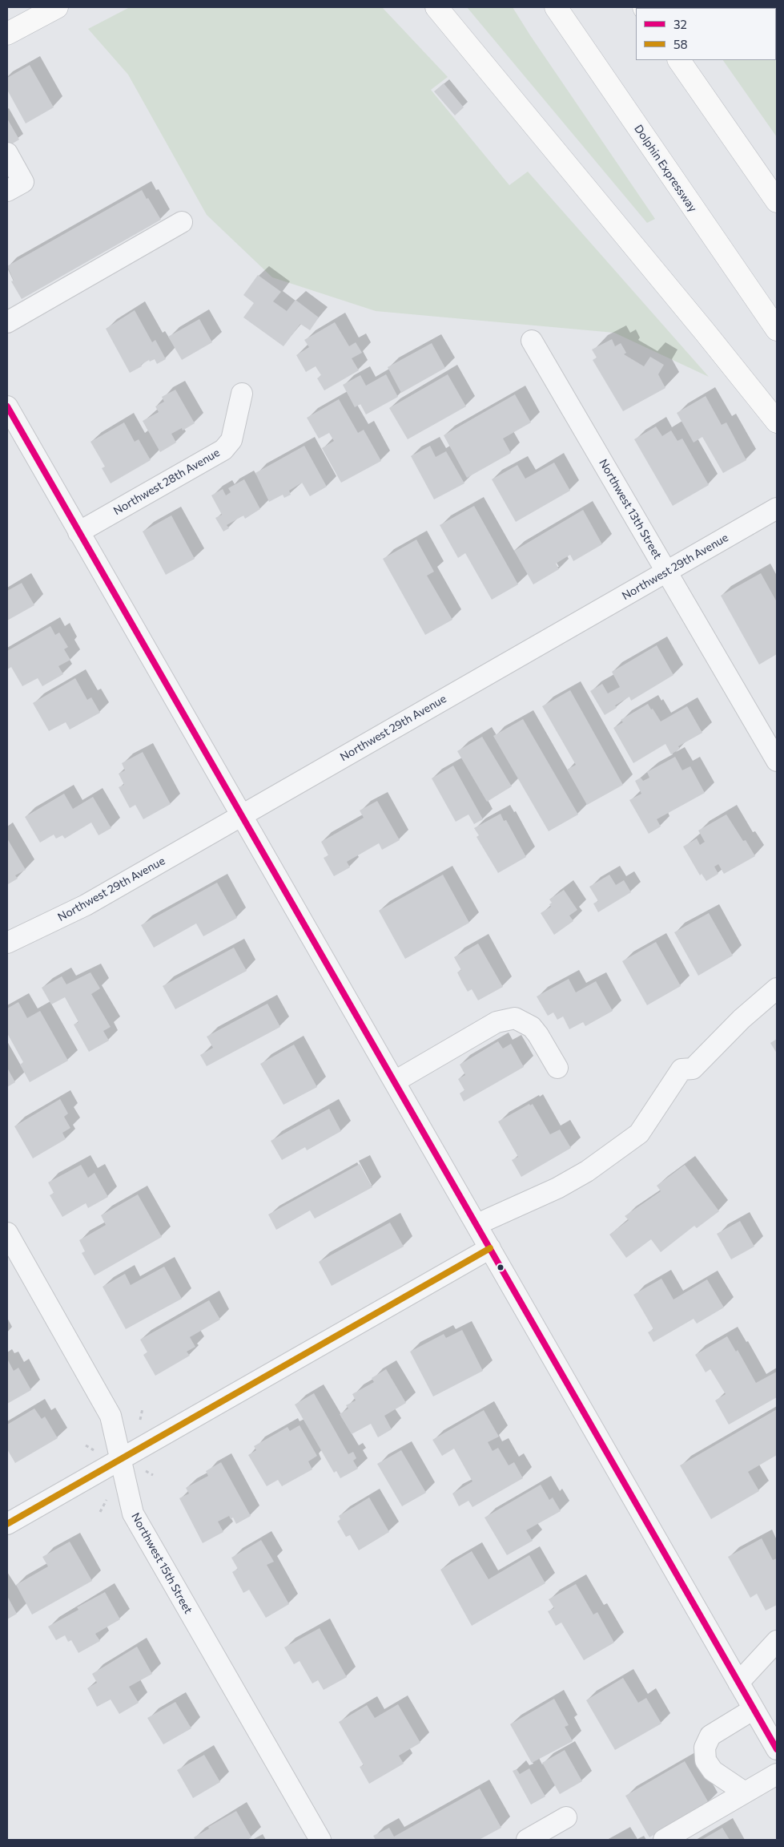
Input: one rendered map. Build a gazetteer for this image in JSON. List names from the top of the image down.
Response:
{
  "streets": {
    "highway": ["Dolphin Expressway"],
    "street": [
      "Northwest 28th Avenue",
      "Northwest 13th Street",
      "Northwest 29th Avenue",
      "Northwest 15th Street"
    ]
  },
  "crossings": [
    ["Northwest 13th Street", "Northwest 29th Avenue"]
  ],
  "lines": ["transit line 32", "transit line 58"],
  "legend": ["32", "58"]
}
